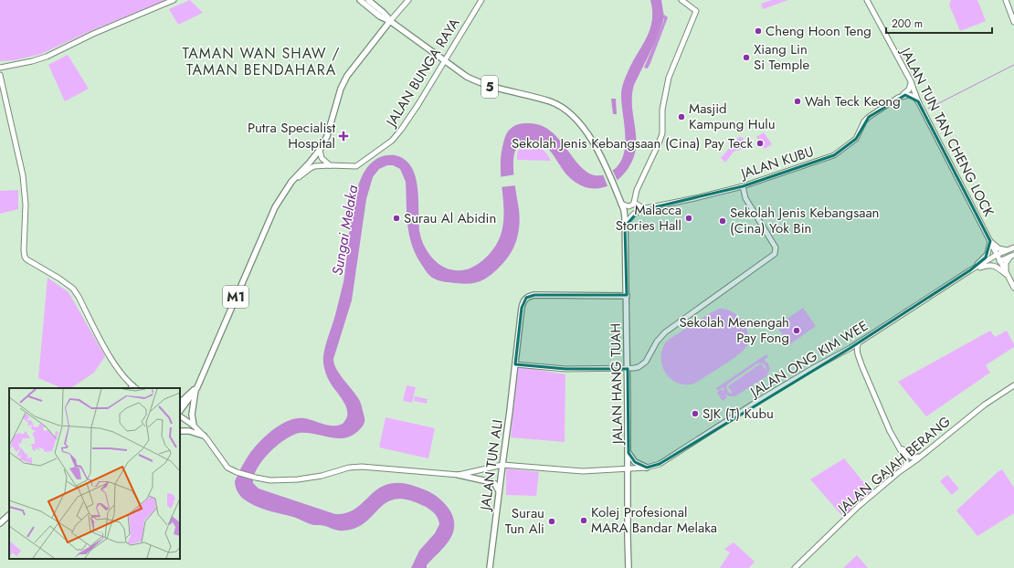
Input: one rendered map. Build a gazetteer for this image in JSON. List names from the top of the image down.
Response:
{
  "streets": {
    "main road": [
      "5",
      "M1",
      "JALAN HANG TUAH",
      "JALAN TUN ALI"
    ],
    "street": [
      "JALAN BUNGA RAYA",
      "JALAN TUN TAN CHENG LOCK",
      "JALAN KUBU",
      "JALAN ONG KIM WEE",
      "JALAN GAJAH BERANG"
    ]
  },
  "crossings": [
    ["JALAN BUNGA RAYA", "5"],
    ["JALAN BUNGA RAYA", "M1"],
    ["5", "JALAN HANG TUAH"],
    ["JALAN TUN TAN CHENG LOCK", "JALAN KUBU"],
    ["JALAN TUN TAN CHENG LOCK", "JALAN ONG KIM WEE"],
    ["JALAN KUBU", "JALAN HANG TUAH"],
    ["JALAN ONG KIM WEE", "JALAN HANG TUAH"],
    ["JALAN ONG KIM WEE", "JALAN TUN ALI"],
    ["JALAN HANG TUAH", "JALAN TUN ALI"]
  ],
  "districts": ["TAMAN WAN SHAW / TAMAN BENDAHARA"],
  "water": ["Sungai Melaka"],
  "places": {
    "other": [
      "Cheng Hoon Teng",
      "Xiang Lin Si Temple",
      "Wah Teck Keong",
      "Masjid Kampung Hulu",
      "Sekolah Jenis Kebangsaan (Cina) Pay Teck",
      "Surau Al Abidin",
      "Malacca Stories Hall",
      "Sekolah Jenis Kebangsaan (Cina) Yok Bin",
      "Sekolah Menengah Pay Fong",
      "SJK (T) Kubu",
      "Kolej Profesional MARA Bandar Melaka",
      "Surau Tun Ali"
    ],
    "health": ["Putra Specialist Hospital"]
  },
  "scale_bar": "200 m"
}
